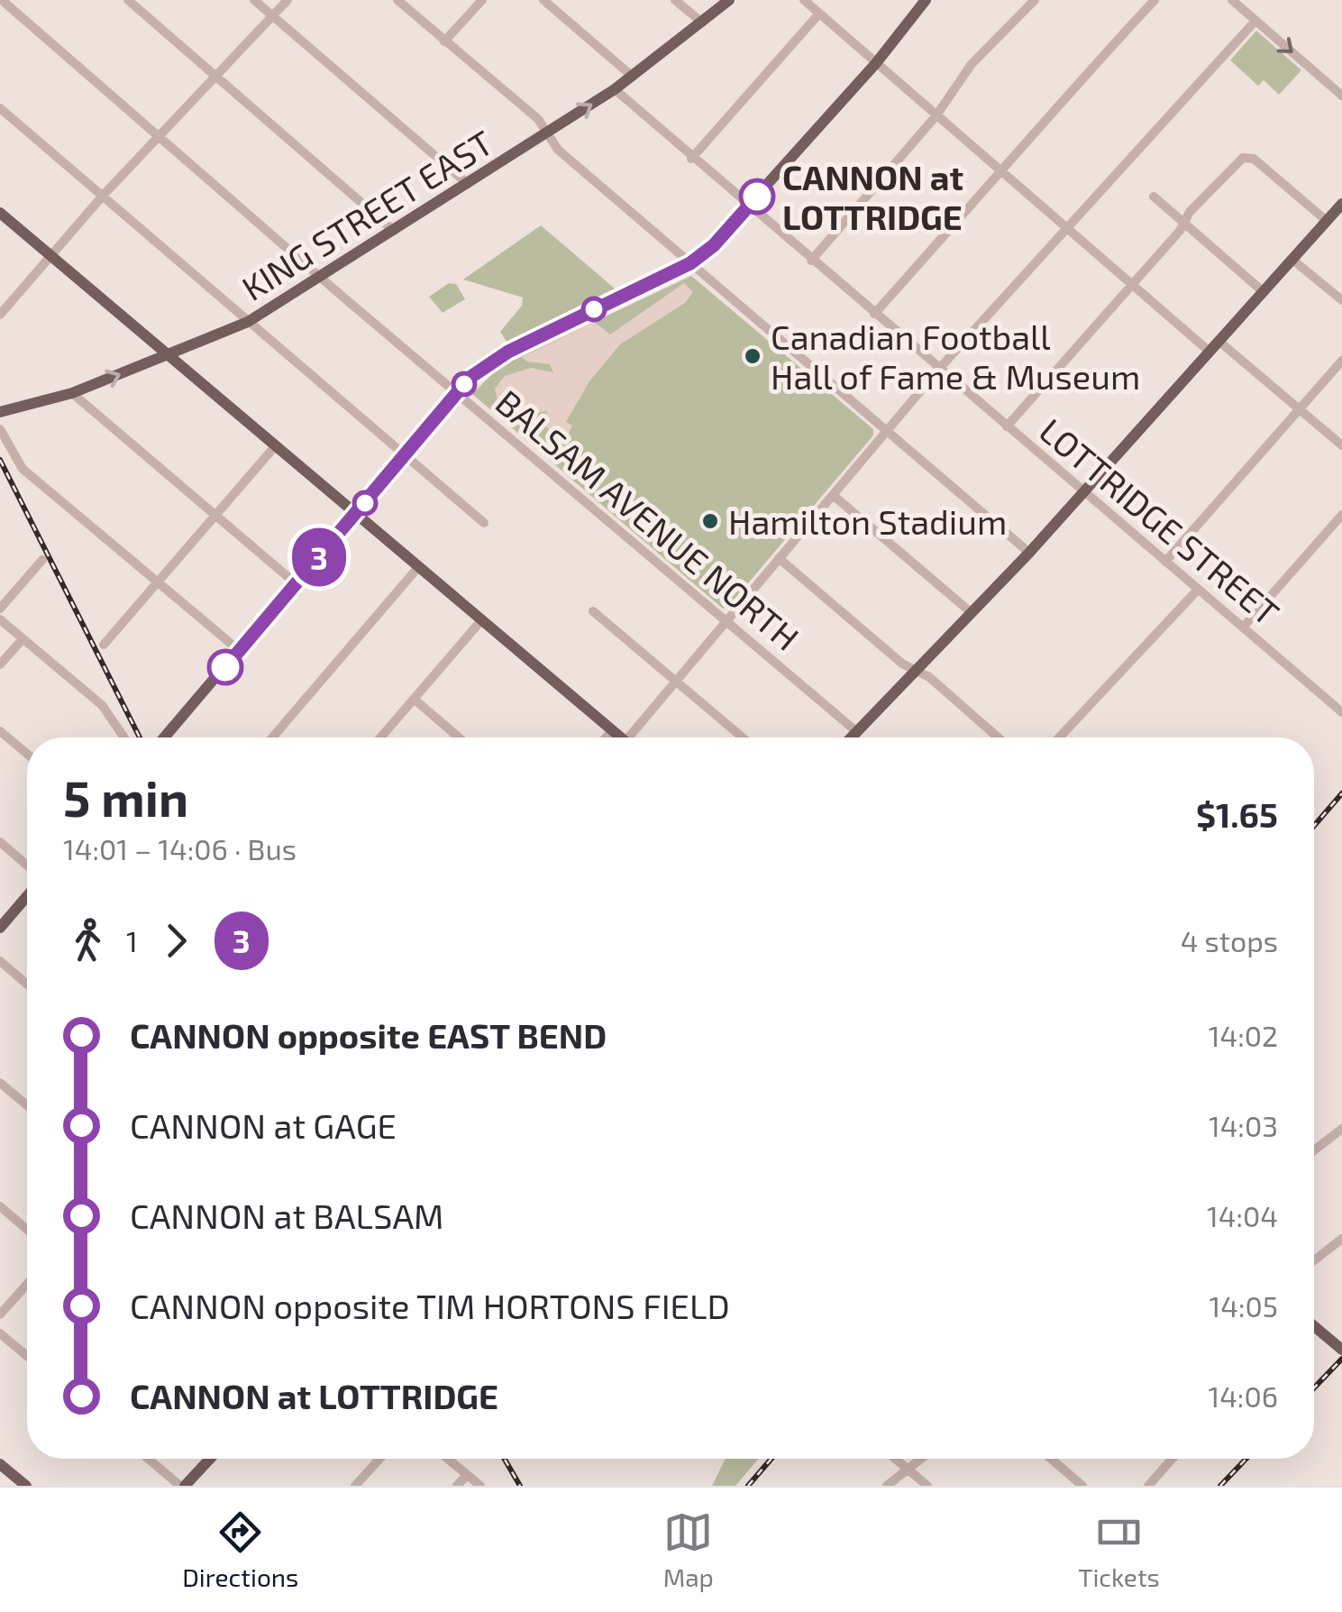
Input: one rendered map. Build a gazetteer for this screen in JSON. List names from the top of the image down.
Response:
{
  "streets": {
    "main road": ["KING STREET EAST"],
    "street": ["BALSAM AVENUE NORTH", "LOTTRIDGE STREET"]
  },
  "crossings": [
    ["KING STREET EAST", "BALSAM AVENUE NORTH"],
    ["KING STREET EAST", "LOTTRIDGE STREET"]
  ],
  "places": ["CANNON at LOTTRIDGE", "Canadian Football Hall of Fame & Museum", "Hamilton Stadium"],
  "lines": ["bus line 3"],
  "page": {
    "on_map": "3",
    "heading": ["5 min", "14:01 – 14:06 · Bus", "$1.65"],
    "legs": ["1", "3", "4 stops"],
    "list": [
      {
        "name": "CANNON opposite EAST BEND",
        "value": "14:02"
      },
      {
        "name": "CANNON at GAGE",
        "value": "14:03"
      },
      {
        "name": "CANNON at BALSAM",
        "value": "14:04"
      },
      {
        "name": "CANNON opposite TIM HORTONS FIELD",
        "value": "14:05"
      },
      {
        "name": "CANNON at LOTTRIDGE",
        "value": "14:06"
      }
    ],
    "tabs": ["Directions", "Map", "Tickets"]
  }
}
